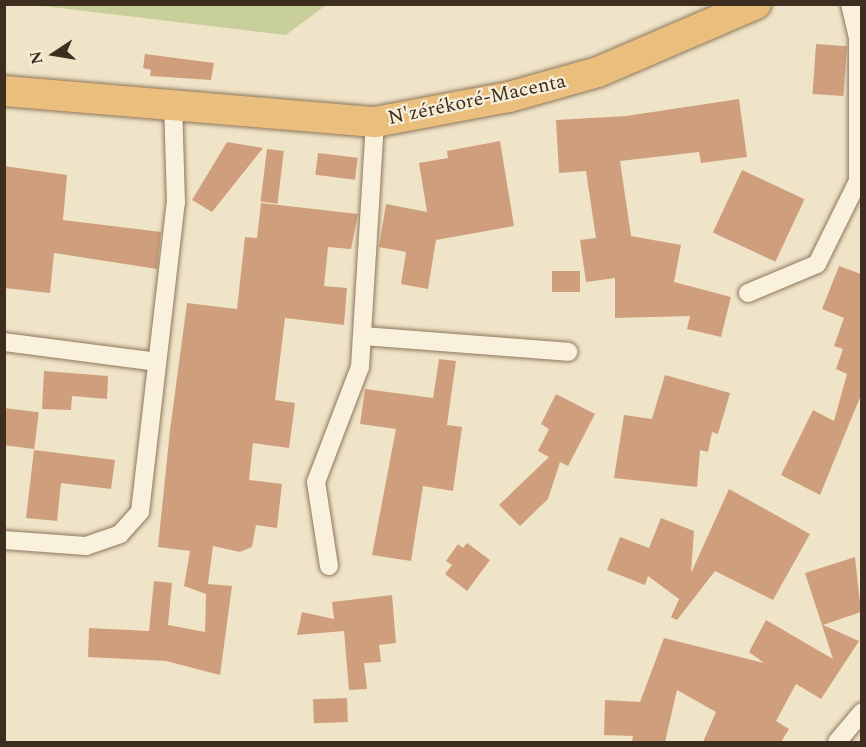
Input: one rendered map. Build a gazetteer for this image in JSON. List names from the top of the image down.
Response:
{
  "streets": {
    "highway": ["N'zérékoré-Macenta"]
  },
  "north": "left"
}
